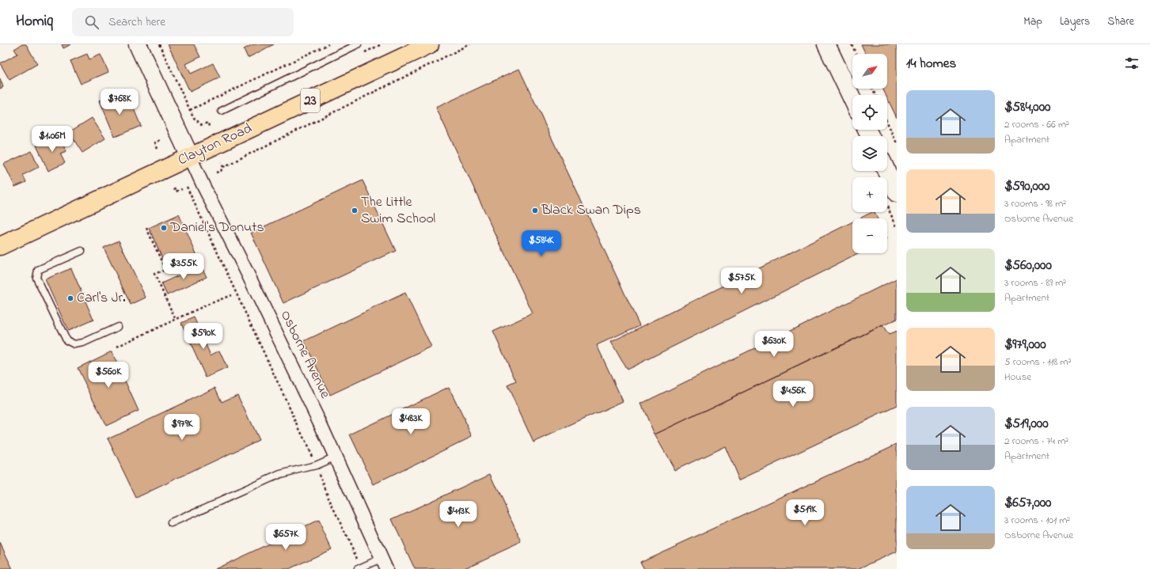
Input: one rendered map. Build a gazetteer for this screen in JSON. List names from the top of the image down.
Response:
{
  "streets": {
    "main road": ["23", "Clayton Road"],
    "street": ["Osborne Avenue"]
  },
  "crossings": [
    ["Clayton Road", "Osborne Avenue"]
  ],
  "places": [
    "The Little Swim School",
    "Black Swan Dips",
    "Daniel's Donuts",
    "Carl's Jr."
  ],
  "north": "top right",
  "page": {
    "header": "Homiq",
    "search": "Search here",
    "nav": ["Map", "Layers", "Share"],
    "heading": "14 homes",
    "map_buttons": ["+", "−"],
    "list": [
      {
        "name": "$584,000",
        "note": "2 rooms · 66 m² · Apartment"
      },
      {
        "name": "$590,000",
        "note": "3 rooms · 98 m² · Osborne Avenue"
      },
      {
        "name": "$560,000",
        "note": "3 rooms · 89 m² · Apartment"
      },
      {
        "name": "$979,000",
        "note": "5 rooms · 118 m² · House"
      },
      {
        "name": "$519,000",
        "note": "2 rooms · 74 m² · Apartment"
      },
      {
        "name": "$657,000",
        "note": "3 rooms · 101 m² · Osborne Avenue"
      }
    ],
    "price": [
      "$768K",
      "$1.06M",
      "$584K",
      "$355K",
      "$575K",
      "$590K",
      "$630K",
      "$560K",
      "$456K",
      "$483K",
      "$979K",
      "$519K",
      "$413K",
      "$657K"
    ]
  }
}
